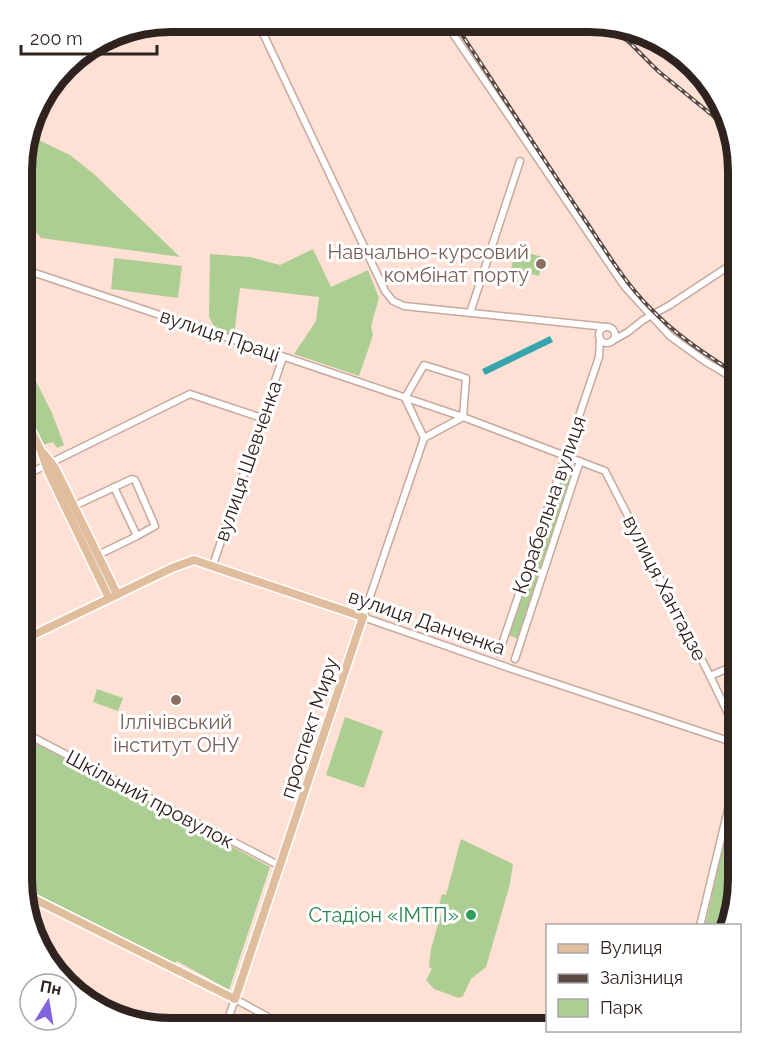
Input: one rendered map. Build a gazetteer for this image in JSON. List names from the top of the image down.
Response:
{
  "streets": {
    "main road": ["вулиця Данченка", "проспект Миру"],
    "street": [
      "вулиця Праці",
      "вулиця Шевченка",
      "Корабельна вулиця",
      "вулиця Хантадзе",
      "Шкільний провулок"
    ]
  },
  "crossings": [
    ["вулиця Праці", "вулиця Шевченка"],
    ["вулиця Шевченка", "вулиця Данченка"],
    ["Корабельна вулиця", "вулиця Хантадзе"],
    ["вулиця Данченка", "проспект Миру"],
    ["проспект Миру", "Шкільний провулок"]
  ],
  "places": ["Навчально-курсовий комбінат порту", "Іллічівський інститут ОНУ", "Стадіон «ІМТП»"],
  "legend": ["Вулиця", "Залізниця", "Парк"],
  "scale_bar": "200 m",
  "north": "top"
}
